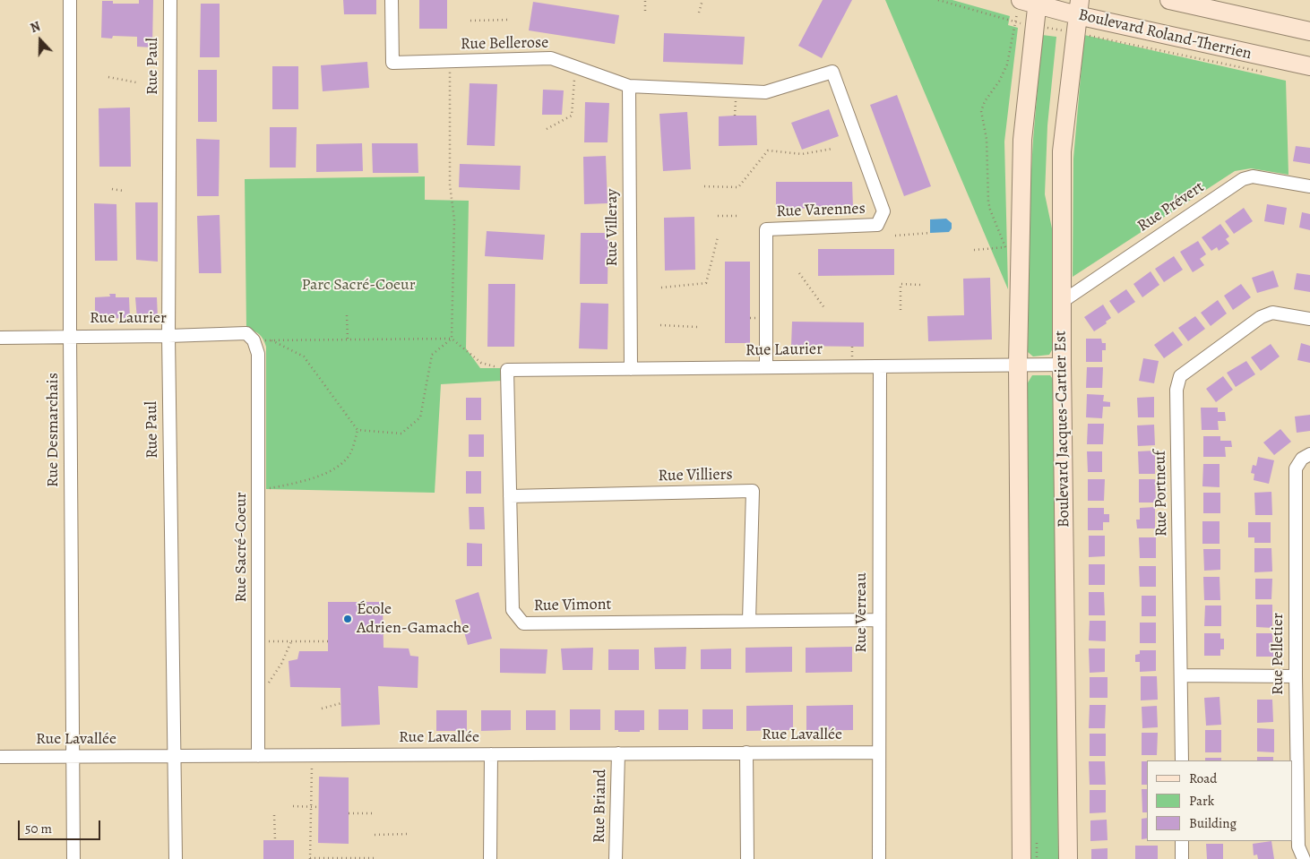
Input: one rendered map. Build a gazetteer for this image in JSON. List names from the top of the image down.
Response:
{
  "streets": {
    "main road": ["Boulevard Roland-Therrien", "Boulevard Jacques-Cartier Est"],
    "street": [
      "Rue Bellerose",
      "Rue Paul",
      "Rue Prévert",
      "Rue Varennes",
      "Rue Villeray",
      "Rue Laurier",
      "Rue Desmarchais",
      "Rue Villiers",
      "Rue Portneuf",
      "Rue Sacré-Coeur",
      "Rue Vimont",
      "Rue Verreau",
      "Rue Pelletier",
      "Rue Lavallée",
      "Rue Briand"
    ]
  },
  "crossings": [
    ["Boulevard Roland-Therrien", "Boulevard Jacques-Cartier Est"],
    ["Rue Bellerose", "Rue Varennes"],
    ["Rue Bellerose", "Rue Villeray"],
    ["Rue Paul", "Rue Laurier"],
    ["Rue Paul", "Rue Lavallée"],
    ["Rue Prévert", "Boulevard Jacques-Cartier Est"],
    ["Rue Varennes", "Rue Laurier"],
    ["Rue Villeray", "Rue Laurier"],
    ["Rue Laurier", "Boulevard Jacques-Cartier Est"],
    ["Rue Laurier", "Rue Desmarchais"],
    ["Rue Laurier", "Rue Sacré-Coeur"],
    ["Rue Laurier", "Rue Vimont"],
    ["Rue Laurier", "Rue Verreau"],
    ["Rue Desmarchais", "Rue Lavallée"],
    ["Rue Villiers", "Rue Vimont"],
    ["Rue Sacré-Coeur", "Rue Lavallée"],
    ["Rue Vimont", "Rue Verreau"],
    ["Rue Verreau", "Rue Lavallée"],
    ["Rue Lavallée", "Rue Briand"]
  ],
  "parks": ["Parc Sacré-Coeur"],
  "places": ["École Adrien-Gamache"],
  "legend": ["Road", "Park", "Building"],
  "scale_bar": "50 m",
  "north": "top"
}
